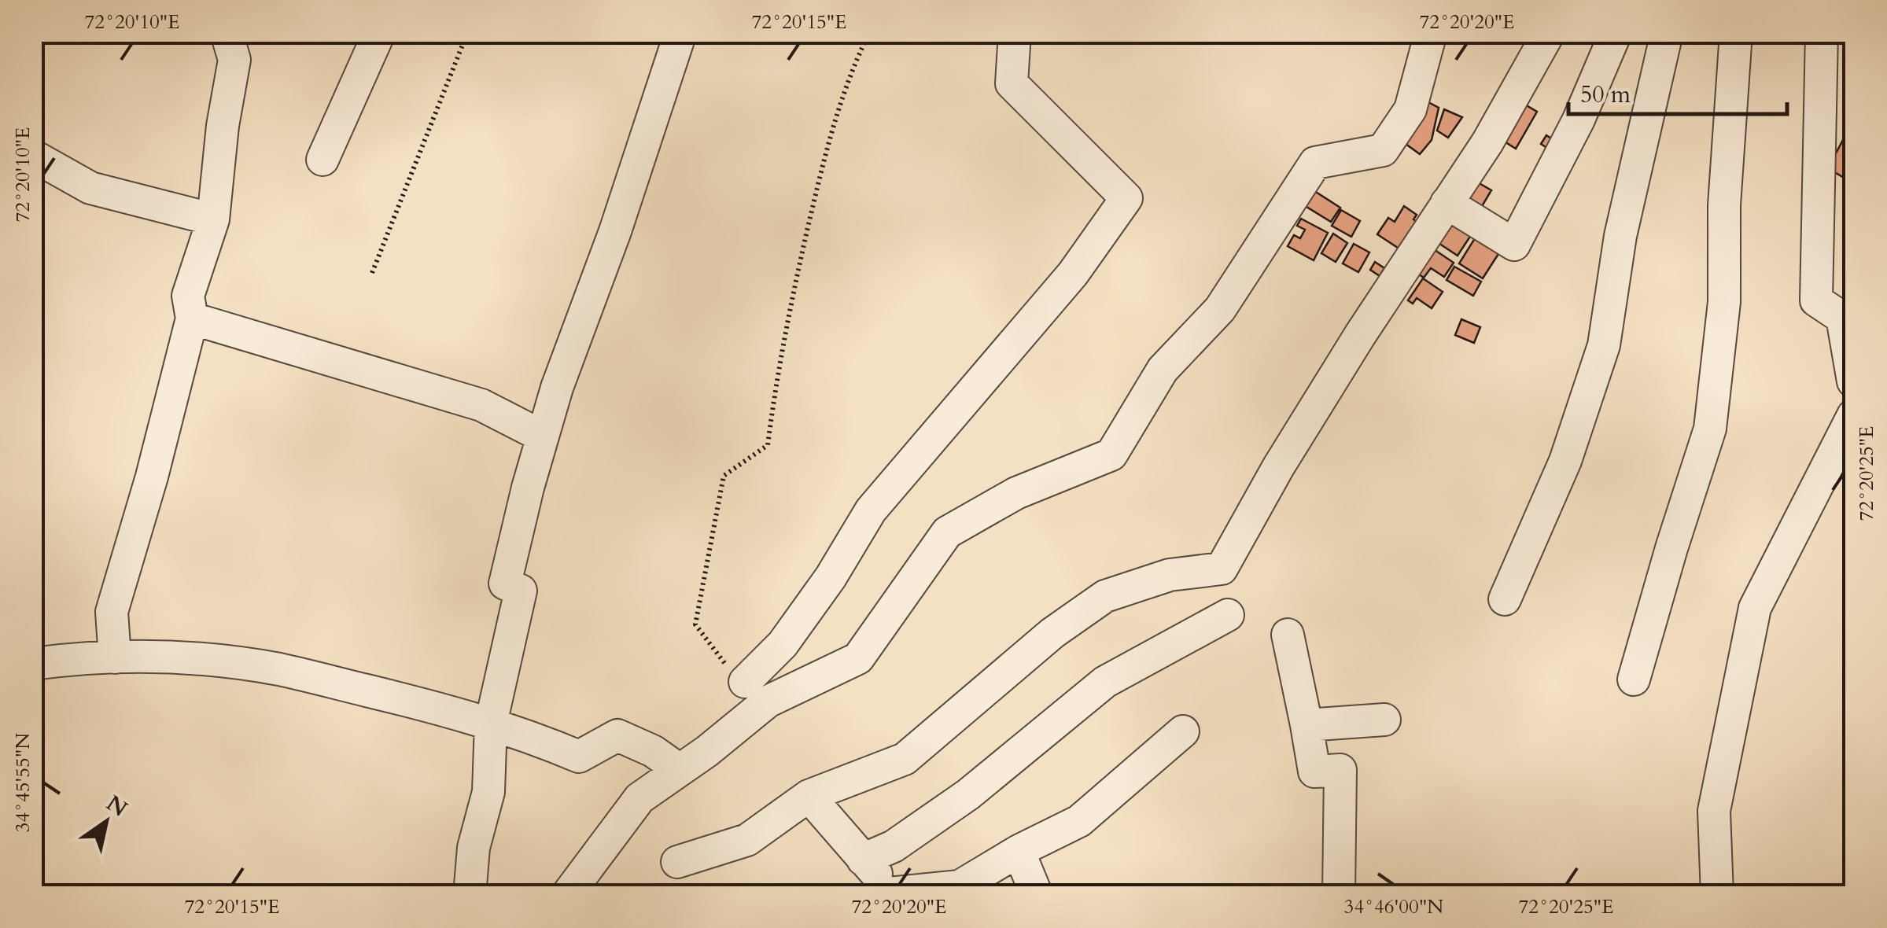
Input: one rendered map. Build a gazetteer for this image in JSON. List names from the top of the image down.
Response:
{
  "scale_bar": "50 m",
  "north": "top right",
  "coordinates": [
    "72°20'10\"E",
    "72°20'15\"E",
    "72°20'20\"E",
    "72°20'25\"E",
    "34°45'55\"N",
    "34°46'00\"N"
  ]
}
